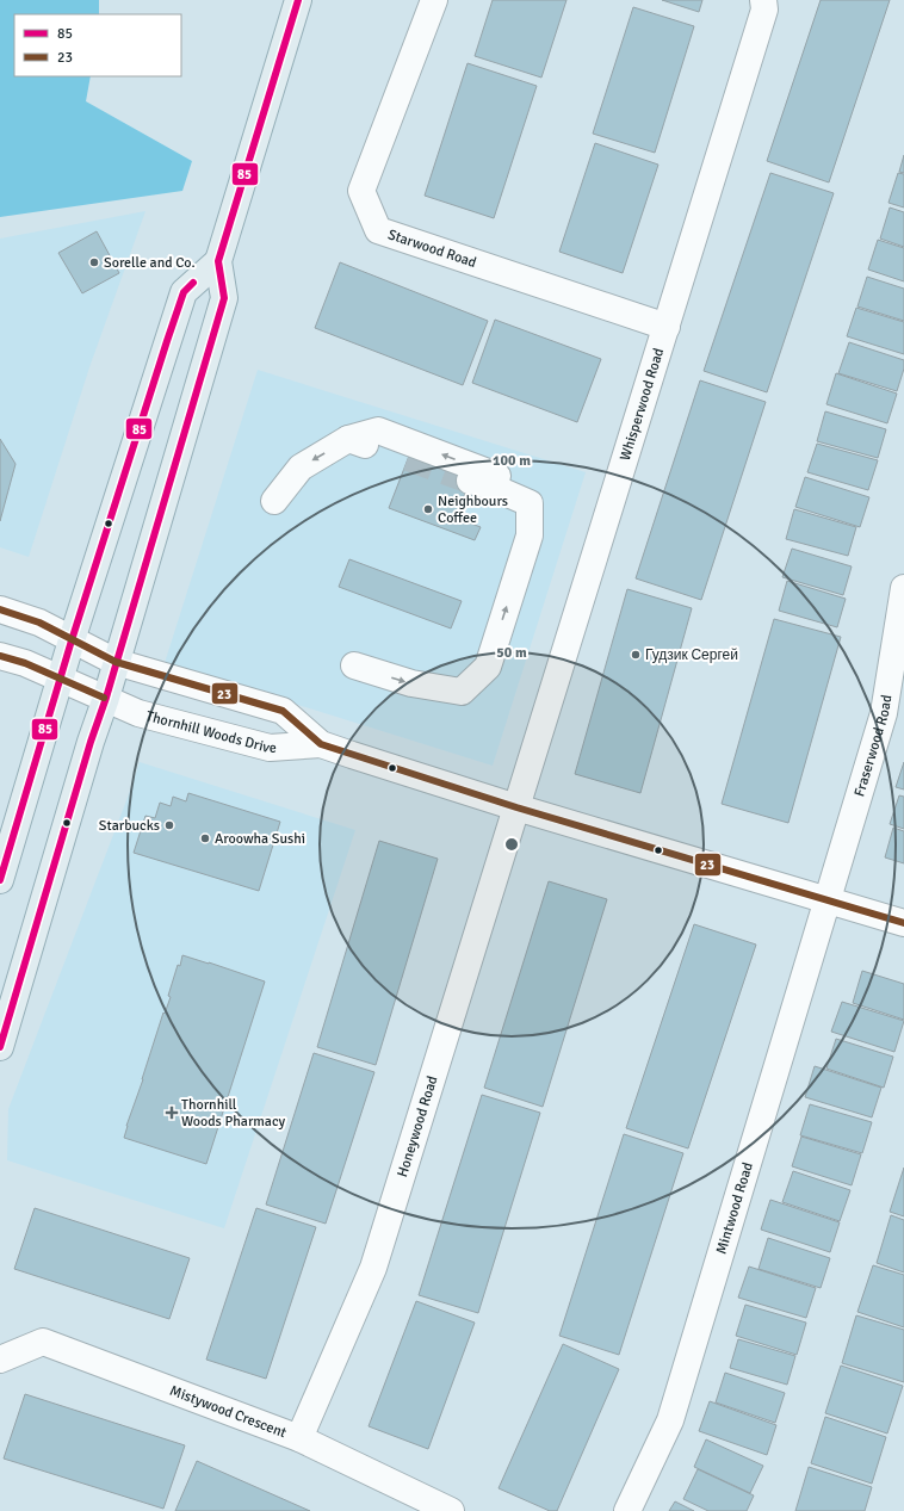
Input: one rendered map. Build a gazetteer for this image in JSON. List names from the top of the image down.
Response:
{
  "streets": {
    "street": [
      "Starwood Road",
      "Whisperwood Road",
      "Thornhill Woods Drive",
      "Fraserwood Road",
      "Honeywood Road",
      "Mintwood Road",
      "Mistywood Crescent"
    ]
  },
  "crossings": [
    ["Starwood Road", "Whisperwood Road"],
    ["Whisperwood Road", "Thornhill Woods Drive"],
    ["Whisperwood Road", "Honeywood Road"],
    ["Thornhill Woods Drive", "Fraserwood Road"],
    ["Thornhill Woods Drive", "Honeywood Road"],
    ["Thornhill Woods Drive", "Mintwood Road"],
    ["Fraserwood Road", "Mintwood Road"],
    ["Honeywood Road", "Mistywood Crescent"]
  ],
  "places": {
    "other": [
      "Sorelle and Co.",
      "Neighbours Coffee",
      "Гудзик Сергей",
      "Starbucks",
      "Aroowha Sushi"
    ],
    "health": ["Thornhill Woods Pharmacy"]
  },
  "lines": ["transit line 85", "transit line 23"],
  "legend": ["85", "23"],
  "rings": ["100 m", "50 m"]
}
